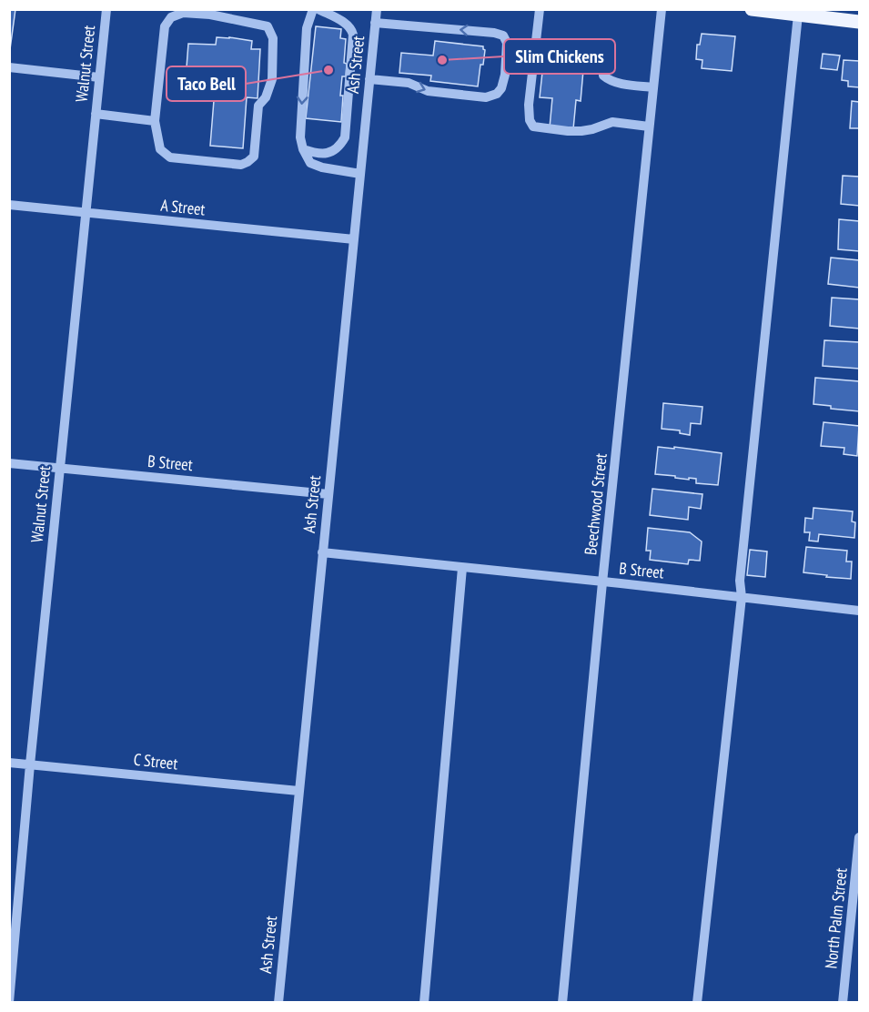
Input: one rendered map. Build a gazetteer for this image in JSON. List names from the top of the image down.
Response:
{
  "streets": {
    "street": [
      "Walnut Street",
      "Ash Street",
      "A Street",
      "B Street",
      "Beechwood Street",
      "C Street",
      "North Palm Street"
    ]
  },
  "crossings": [
    ["Walnut Street", "A Street"],
    ["Walnut Street", "B Street"],
    ["Walnut Street", "C Street"],
    ["Ash Street", "A Street"],
    ["Ash Street", "B Street"],
    ["Ash Street", "C Street"],
    ["B Street", "Beechwood Street"]
  ],
  "places": ["Slim Chickens", "Taco Bell"]
}
